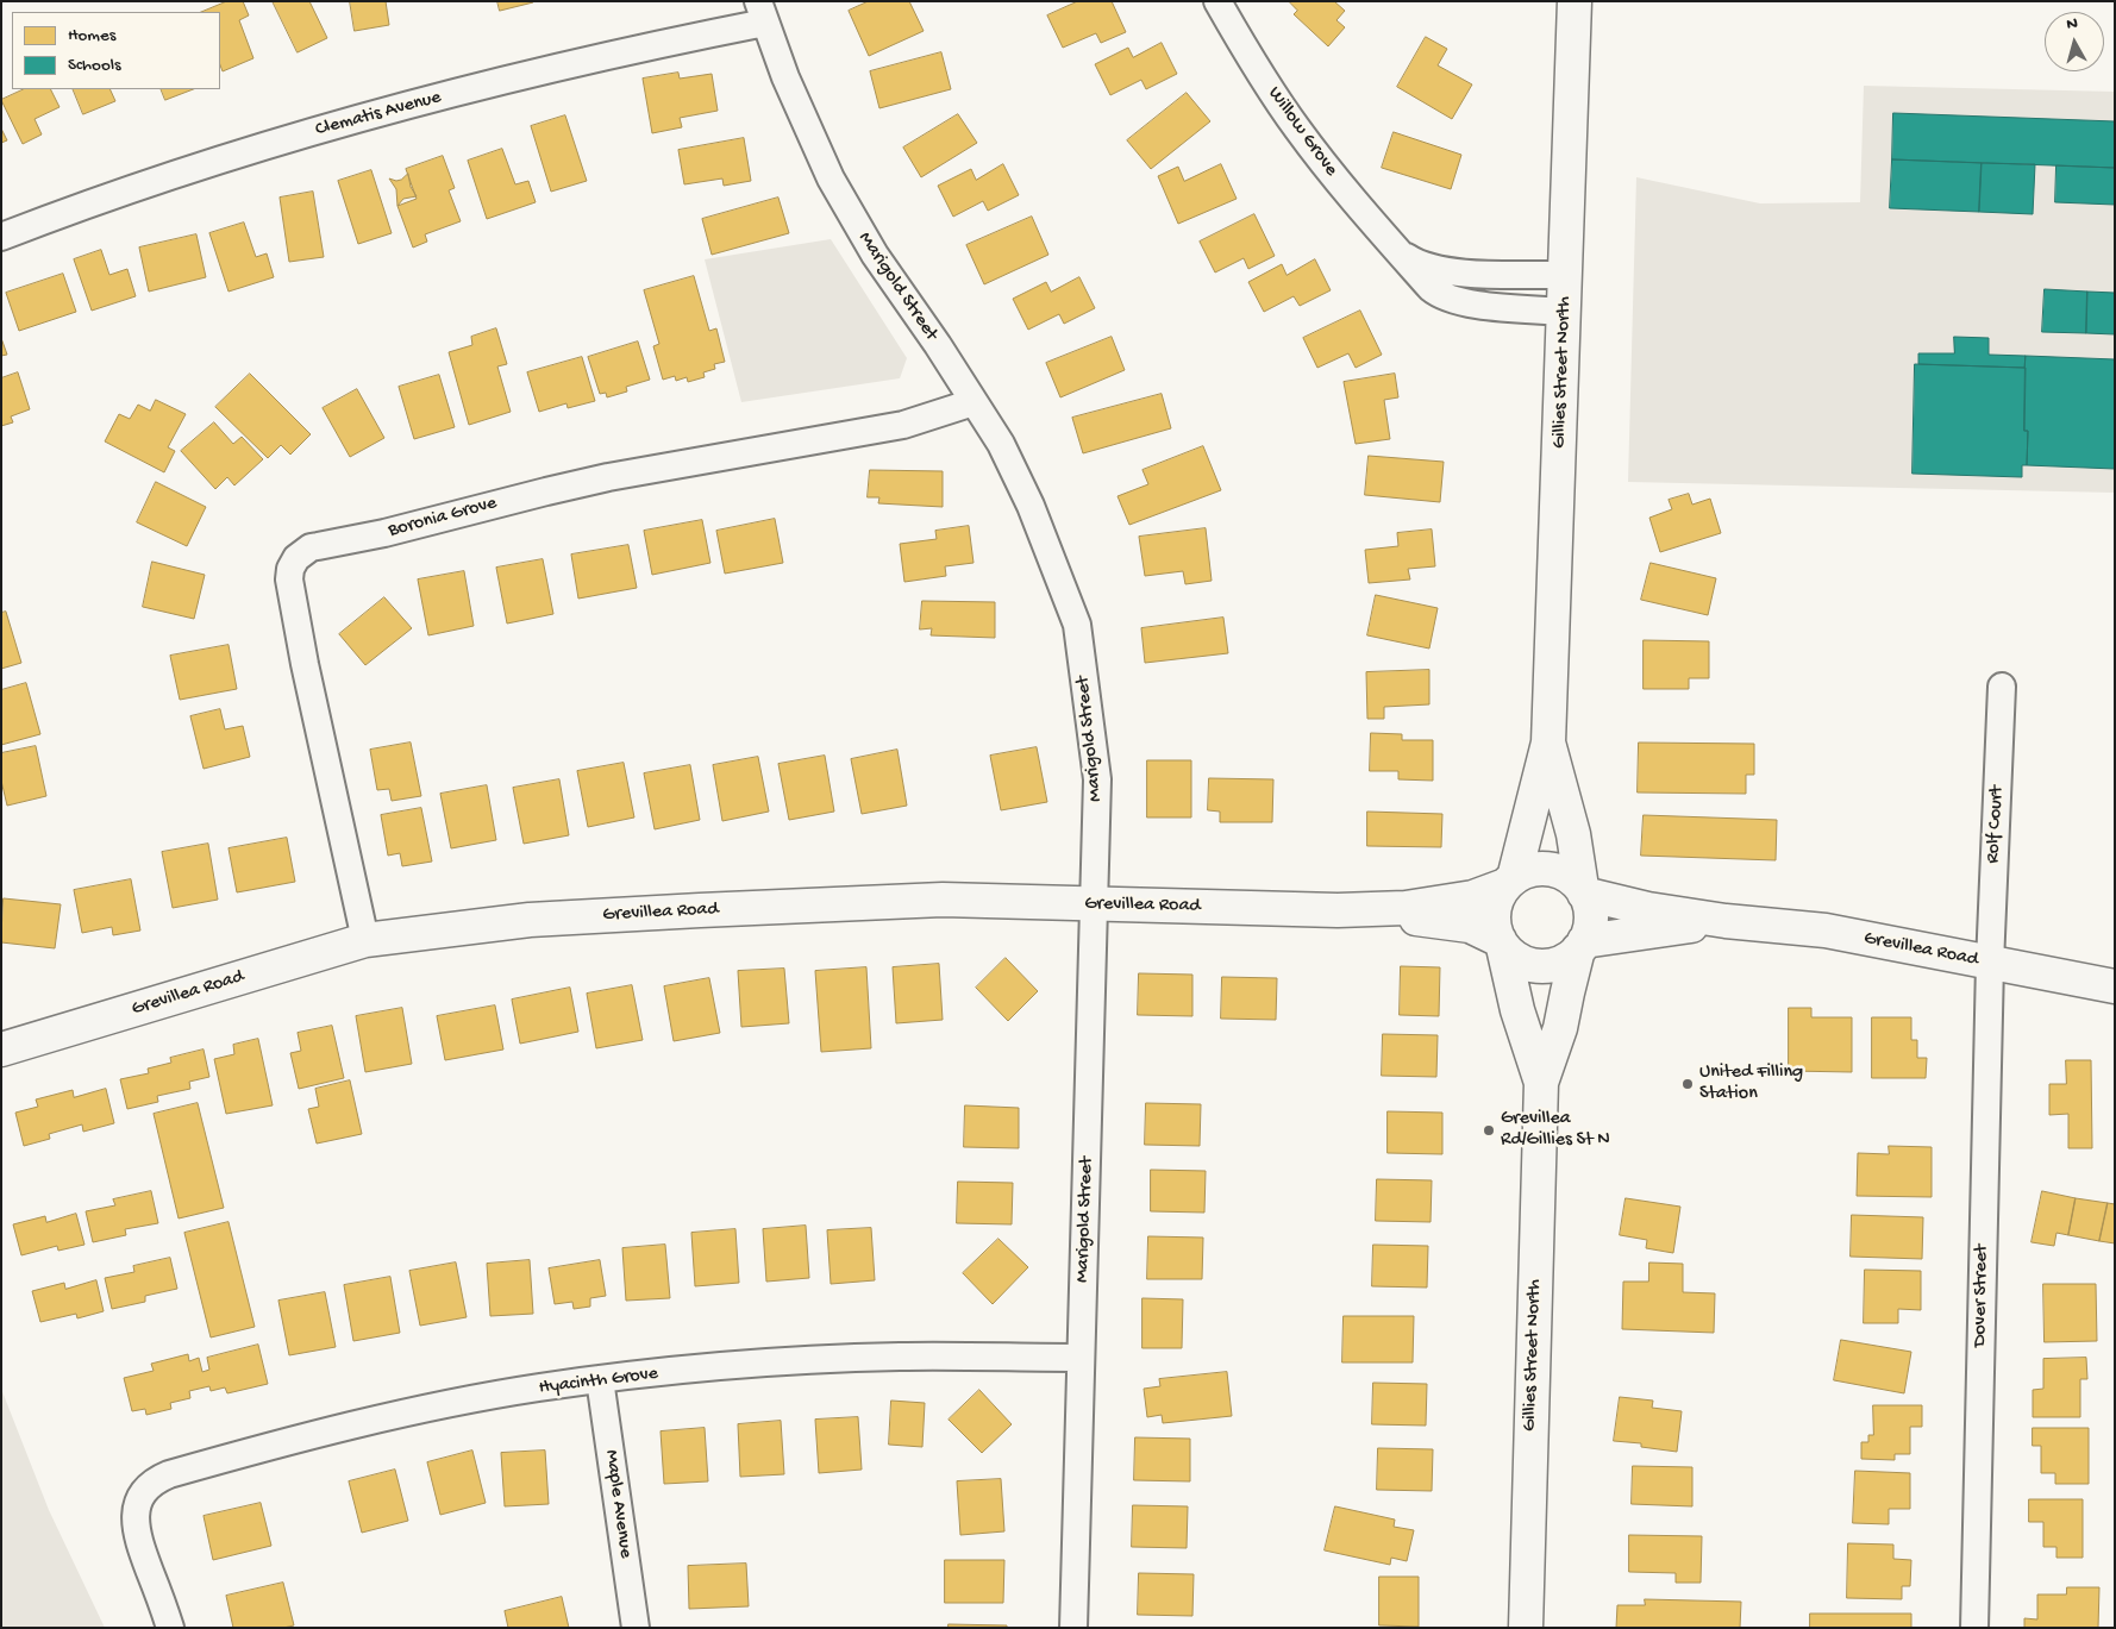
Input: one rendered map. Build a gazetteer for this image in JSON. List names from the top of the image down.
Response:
{
  "streets": {
    "street": [
      "Clematis Avenue",
      "Willow Grove",
      "Marigold Street",
      "Gillies Street North",
      "Boronia Grove",
      "Rolf Court",
      "Grevillea Road",
      "Dover Street",
      "Hyacinth Grove",
      "Maple Avenue"
    ]
  },
  "crossings": [
    ["Clematis Avenue", "Marigold Street"],
    ["Willow Grove", "Gillies Street North"],
    ["Marigold Street", "Boronia Grove"],
    ["Marigold Street", "Grevillea Road"],
    ["Marigold Street", "Hyacinth Grove"],
    ["Gillies Street North", "Grevillea Road"],
    ["Boronia Grove", "Grevillea Road"],
    ["Rolf Court", "Grevillea Road"],
    ["Rolf Court", "Dover Street"],
    ["Grevillea Road", "Dover Street"],
    ["Hyacinth Grove", "Maple Avenue"]
  ],
  "places": ["United Filling Station", "Grevillea Rd/Gillies St N"],
  "legend": ["Homes", "Schools"],
  "north": "top"
}
